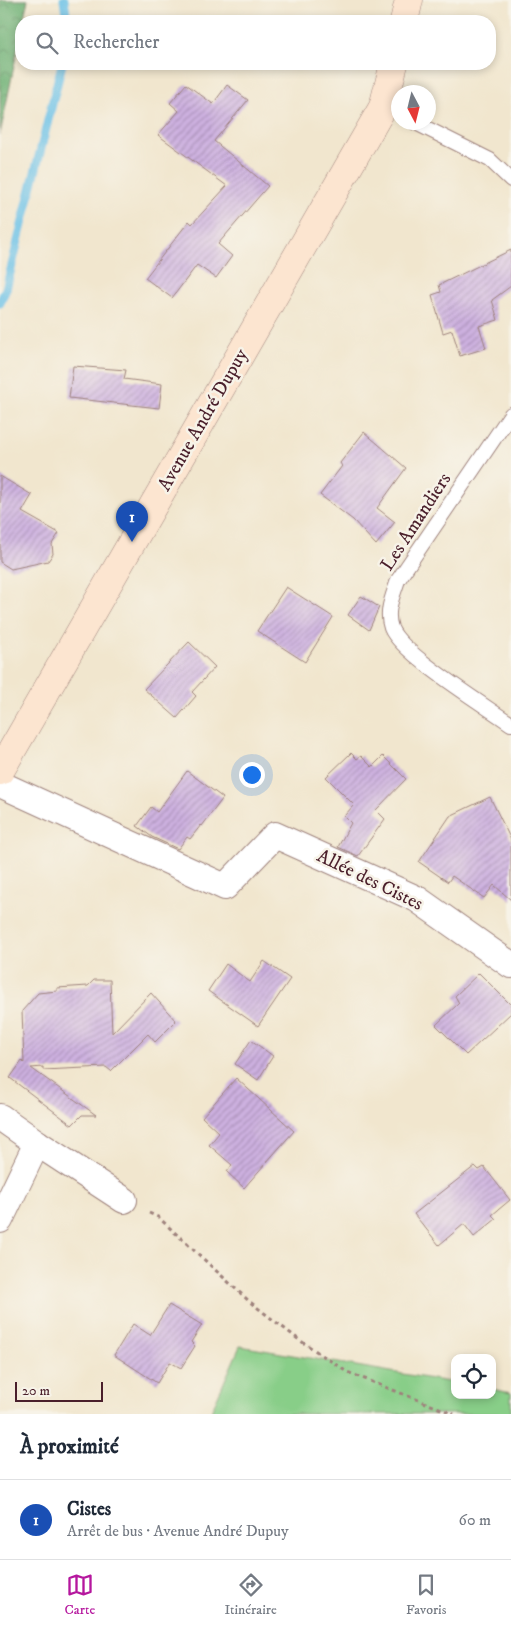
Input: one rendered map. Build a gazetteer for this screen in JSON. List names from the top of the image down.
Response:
{
  "streets": {
    "street": ["Avenue André Dupuy", "Allée des Cistes"],
    "lane": ["Les Amandiers"]
  },
  "scale_bar": "20 m",
  "north": "bottom",
  "page": {
    "search": "Rechercher",
    "pins": "1",
    "scale": "20 m",
    "heading": "À proximité",
    "list": [
      {
        "mark": "1",
        "name": "Cistes",
        "note": "Arrêt de bus · Avenue André Dupuy",
        "value": "60 m"
      }
    ],
    "nav": ["Carte", "Itinéraire", "Favoris"]
  }
}
